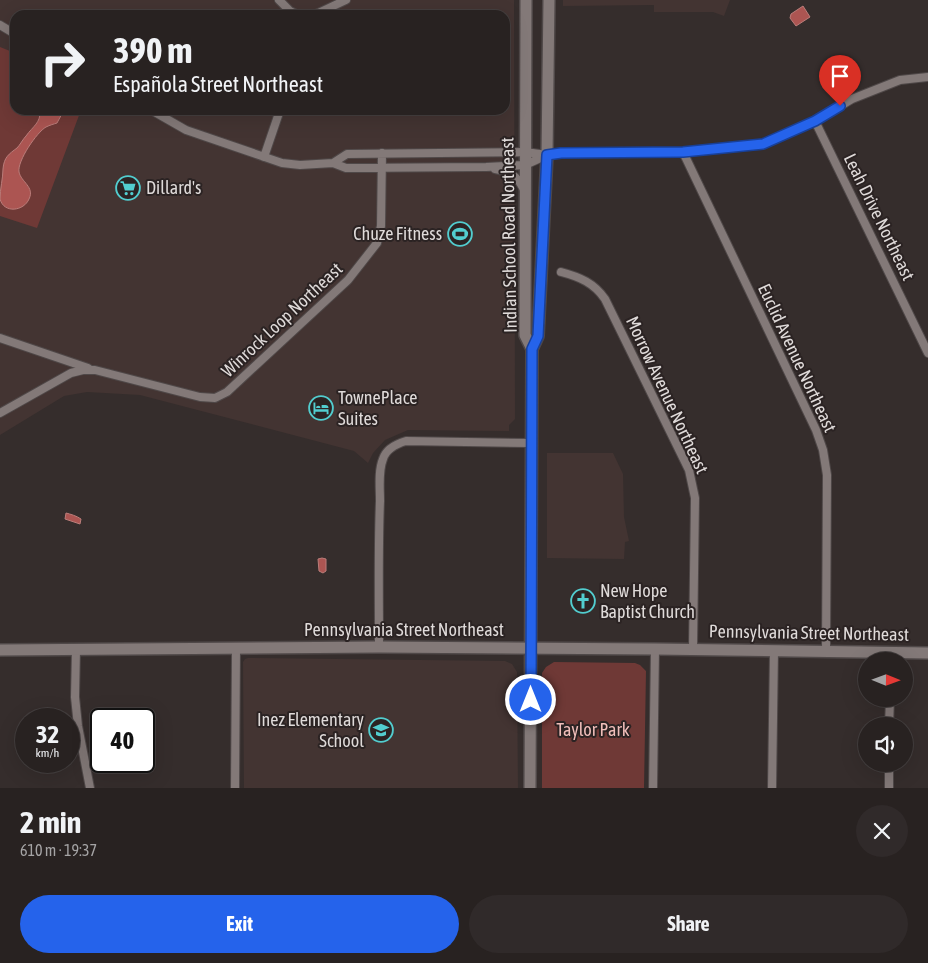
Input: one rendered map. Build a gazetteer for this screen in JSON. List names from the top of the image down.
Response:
{
  "streets": {
    "street": [
      "Leah Drive Northeast",
      "Indian School Road Northeast",
      "Winrock Loop Northeast",
      "Euclid Avenue Northeast",
      "Morrow Avenue Northeast",
      "Pennsylvania Street Northeast"
    ]
  },
  "crossings": [
    ["Indian School Road Northeast", "Pennsylvania Street Northeast"],
    ["Euclid Avenue Northeast", "Pennsylvania Street Northeast"],
    ["Morrow Avenue Northeast", "Pennsylvania Street Northeast"]
  ],
  "parks": ["Taylor Park"],
  "places": {
    "supermarket": ["Dillard's"],
    "sports": ["Chuze Fitness"],
    "hotel": ["TownePlace Suites"],
    "church": ["New Hope Baptist Church"],
    "school or university": ["Inez Elementary School"]
  },
  "north": "right",
  "page": {
    "turn": ["390 m", "Española Street Northeast"],
    "speed": "32 km/h",
    "limit": "40",
    "heading": ["2 min", "610 m · 19:37"],
    "buttons": ["Exit", "Share"]
  }
}
